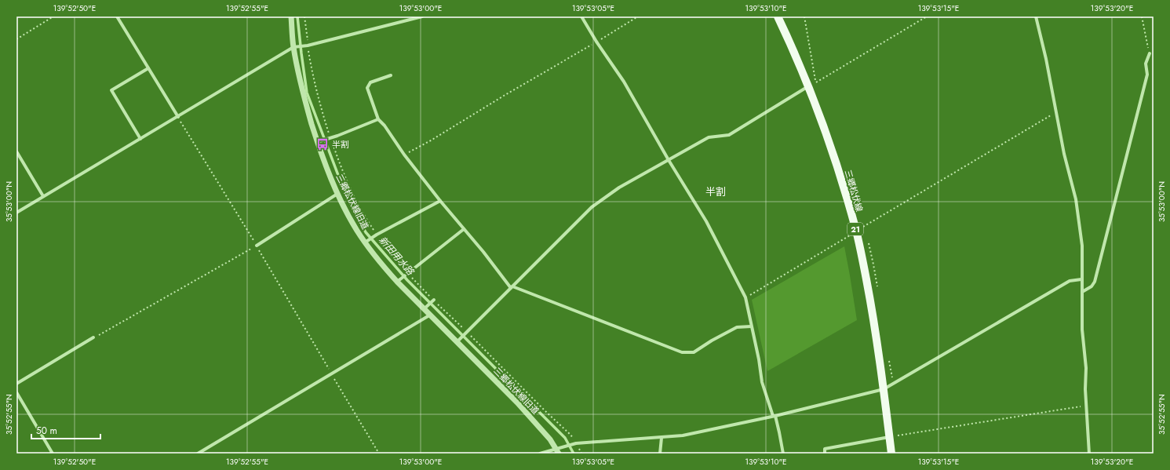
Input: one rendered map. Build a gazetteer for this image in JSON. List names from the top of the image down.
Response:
{
  "streets": {
    "main road": ["三郷松伏線", "21"],
    "street": ["三郷松伏線旧道"]
  },
  "districts": ["半割"],
  "water": ["新田用水路"],
  "places": {
    "bus stop": ["半割"]
  },
  "scale_bar": "50 m",
  "coordinates": [
    "139°52'50\"E",
    "139°52'55\"E",
    "139°53'00\"E",
    "139°53'05\"E",
    "139°53'10\"E",
    "139°53'15\"E",
    "139°53'20\"E",
    "35°53'00\"N",
    "35°52'55\"N"
  ]
}
